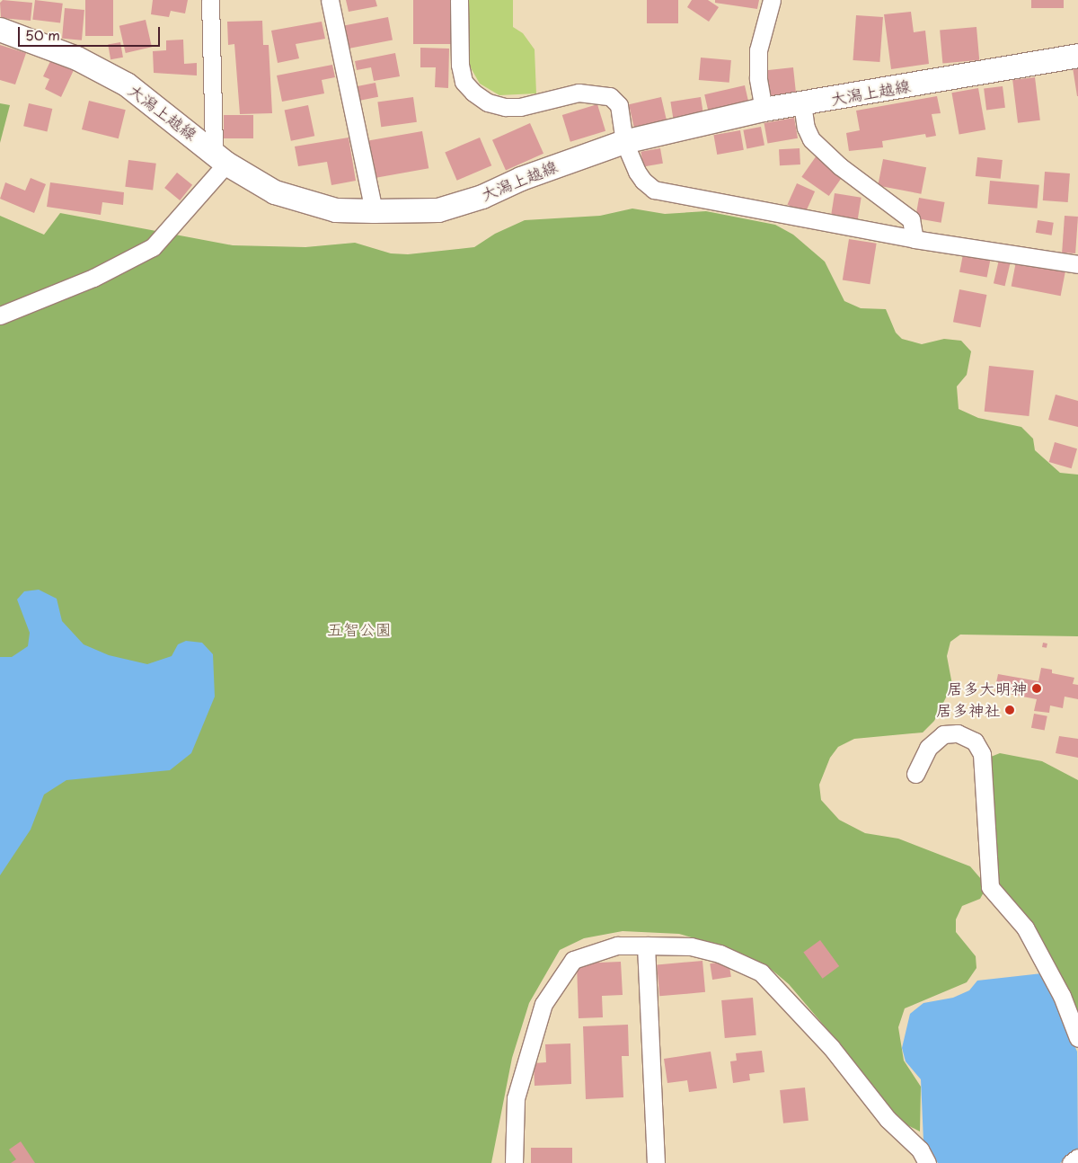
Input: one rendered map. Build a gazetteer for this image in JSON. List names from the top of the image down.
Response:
{
  "streets": {
    "main road": ["大潟上越線"]
  },
  "parks": ["五智公園"],
  "places": ["居多大明神", "居多神社"],
  "scale_bar": "50 m"
}
